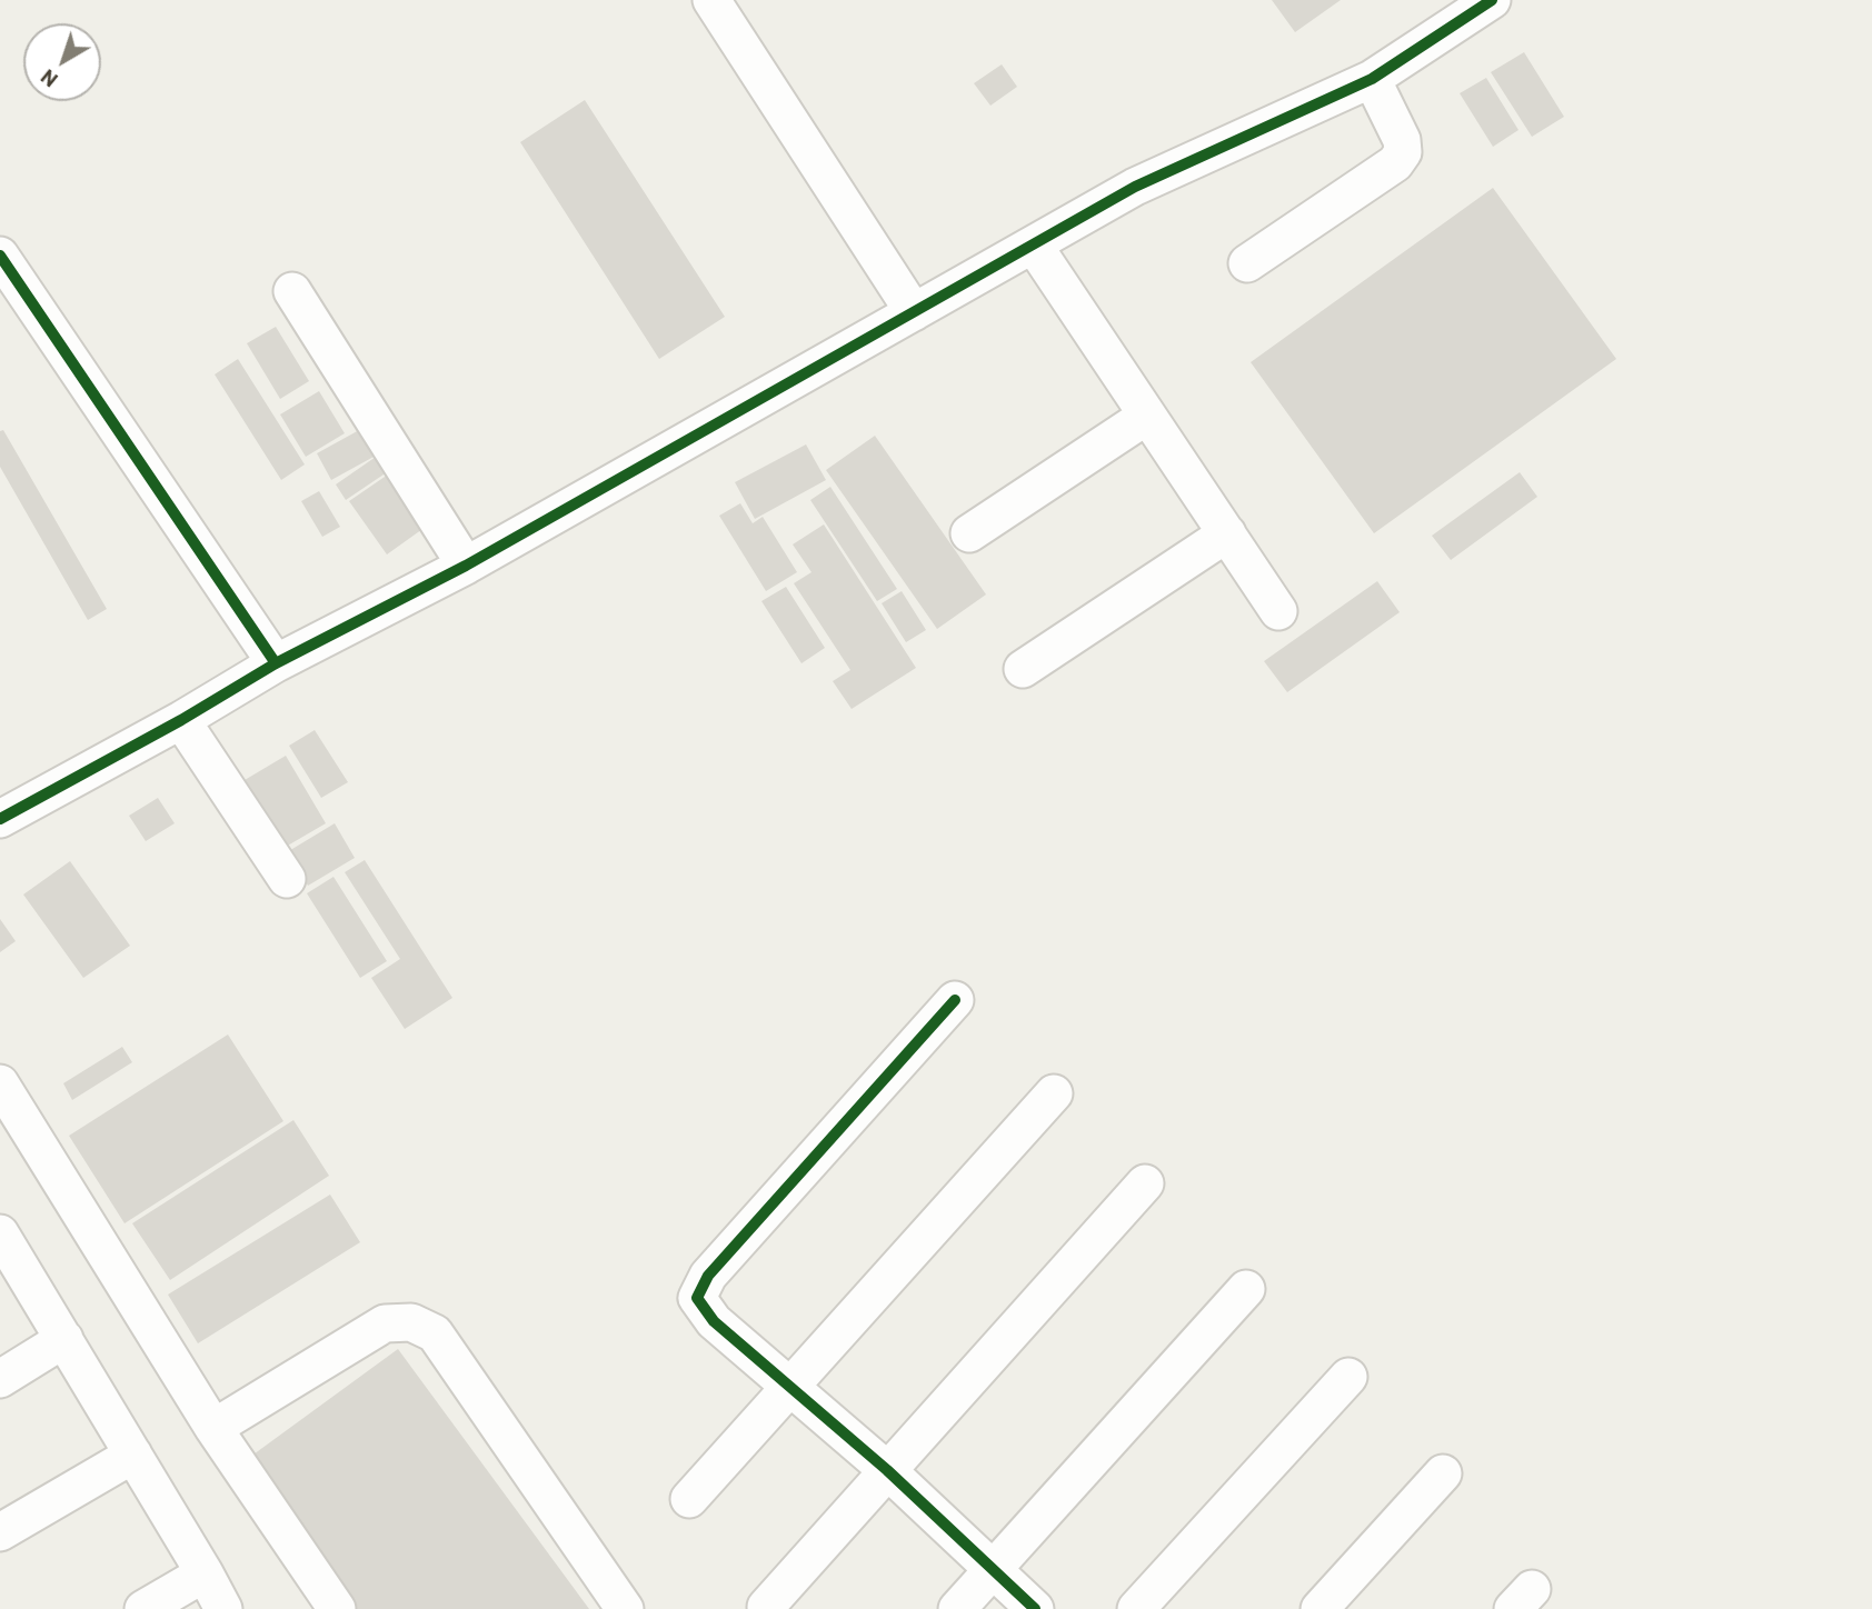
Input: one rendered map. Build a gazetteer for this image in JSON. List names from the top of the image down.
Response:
{
  "north": "bottom left"
}
